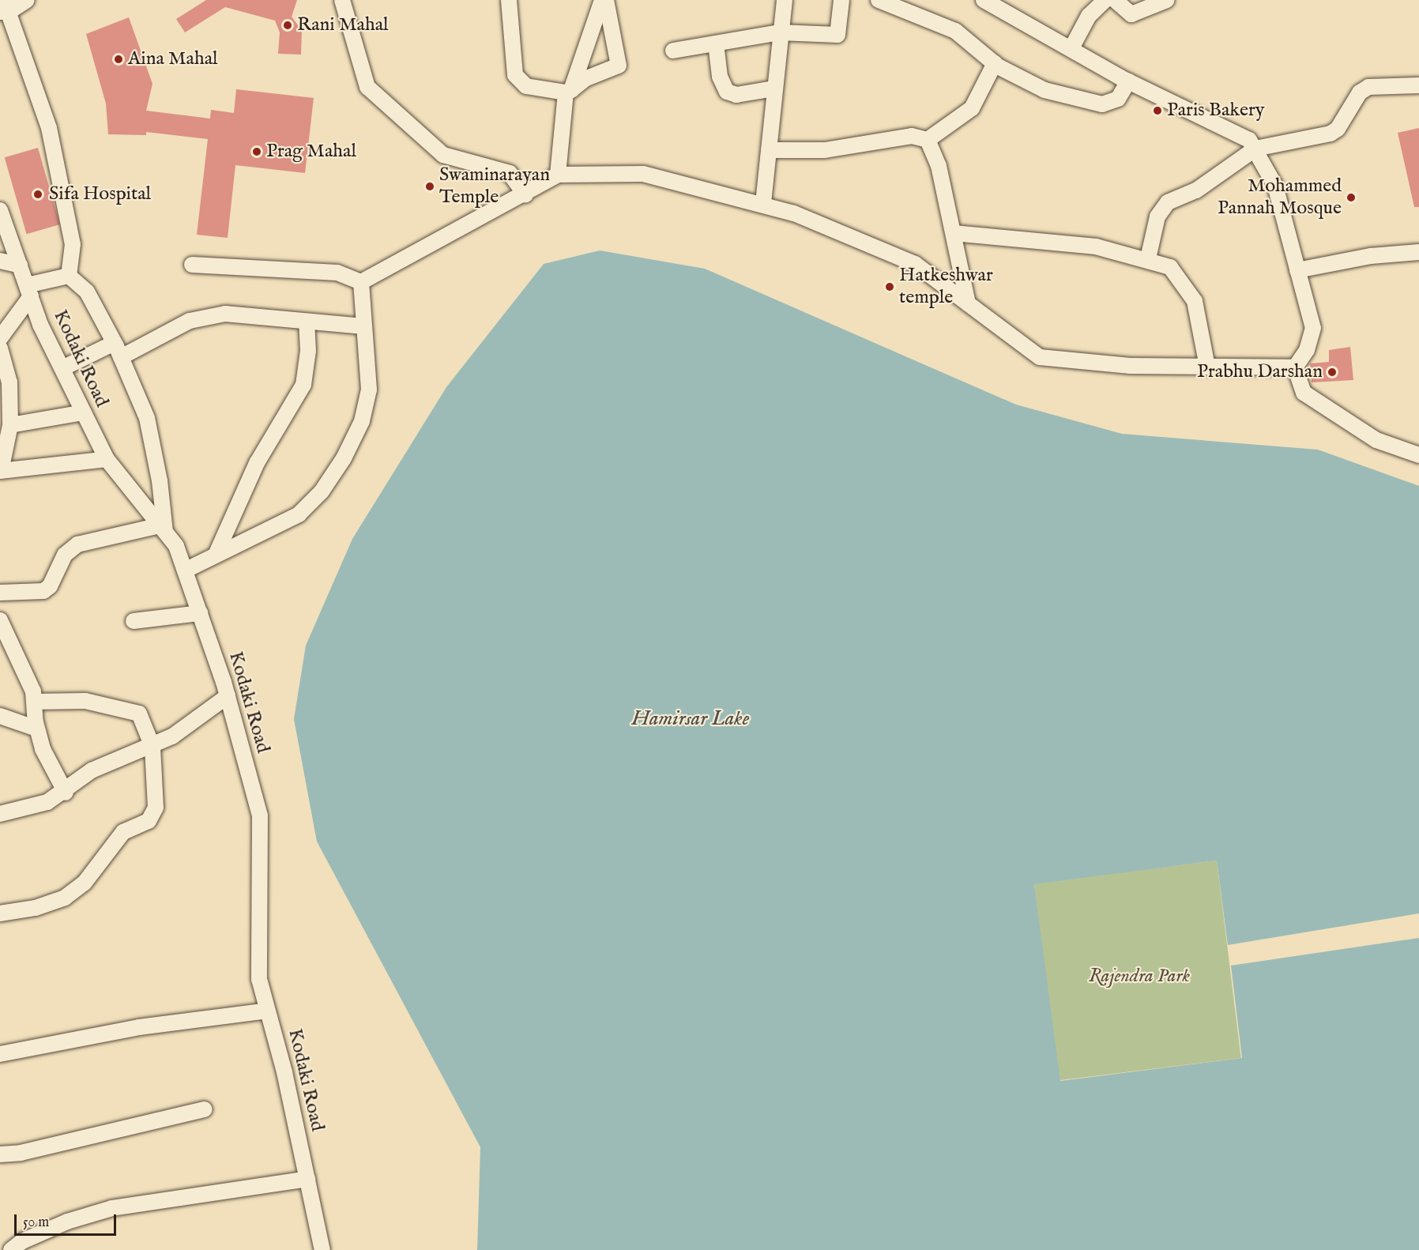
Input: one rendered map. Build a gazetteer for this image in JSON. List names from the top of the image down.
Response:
{
  "streets": {
    "street": ["Kodaki Road"]
  },
  "water": ["Hamirsar Lake"],
  "parks": ["Rajendra Park"],
  "places": [
    "Rani Mahal",
    "Aina Mahal",
    "Paris Bakery",
    "Prag Mahal",
    "Swaminarayan Temple",
    "Sifa Hospital",
    "Mohammed Pannah Mosque",
    "Hatkeshwar temple",
    "Prabhu Darshan"
  ],
  "scale_bar": "50 m"
}
